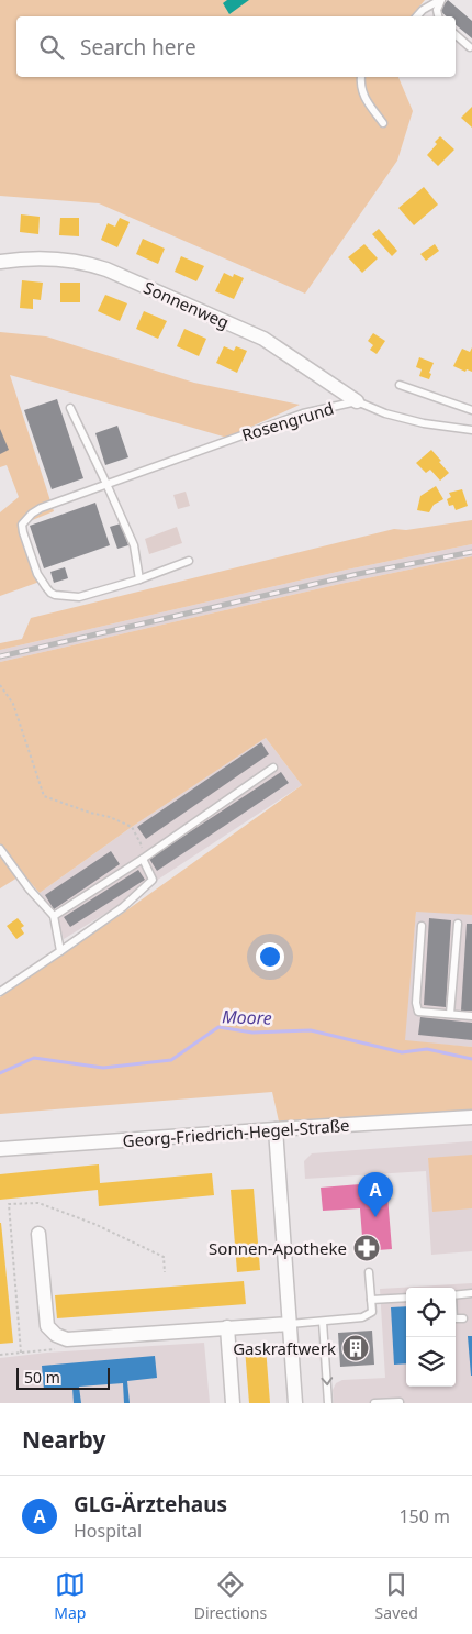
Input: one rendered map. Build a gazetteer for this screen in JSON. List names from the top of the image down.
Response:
{
  "streets": {
    "street": ["Sonnenweg", "Georg-Friedrich-Hegel-Straße"],
    "lane": ["Rosengrund"]
  },
  "crossings": [
    ["Sonnenweg", "Rosengrund"]
  ],
  "water": ["Moore"],
  "places": {
    "pharmacy": ["Sonnen-Apotheke"],
    "building": ["Gaskraftwerk"]
  },
  "scale_bar": "50 m",
  "page": {
    "search": "Search here",
    "pins": "A",
    "scale": "50 m",
    "heading": "Nearby",
    "list": [
      {
        "mark": "A",
        "name": "GLG-Ärztehaus",
        "note": "Hospital",
        "value": "150 m"
      }
    ],
    "nav": ["Map", "Directions", "Saved"]
  }
}
